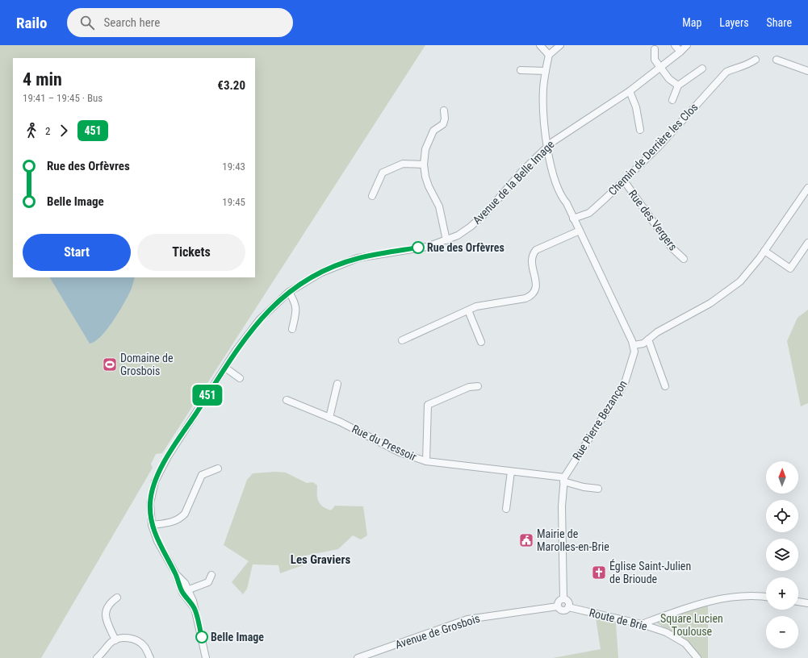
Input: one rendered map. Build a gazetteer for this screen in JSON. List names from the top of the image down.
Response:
{
  "streets": {
    "street": [
      "Chemin de Derrière les Clos",
      "Avenue de la Belle Image",
      "Rue des Vergers",
      "Rue Pierre Bezançon",
      "Rue du Pressoir",
      "Route de Brie",
      "Avenue de Grosbois"
    ]
  },
  "crossings": [
    ["Chemin de Derrière les Clos", "Rue des Vergers"],
    ["Rue Pierre Bezançon", "Rue du Pressoir"],
    ["Rue Pierre Bezançon", "Route de Brie"],
    ["Rue Pierre Bezançon", "Avenue de Grosbois"],
    ["Route de Brie", "Avenue de Grosbois"]
  ],
  "districts": ["Les Graviers"],
  "parks": ["Square Lucien Toulouse"],
  "places": {
    "other": ["Rue des Orfèvres", "Belle Image"],
    "sports": ["Domaine de Grosbois"],
    "public building": ["Mairie de Marolles-en-Brie"],
    "church": ["Église Saint-Julien de Brioude"]
  },
  "lines": ["bus line 451"],
  "north": "top",
  "page": {
    "header": "Railo",
    "search": "Search here",
    "nav": ["Map", "Layers", "Share"],
    "on_map": "451",
    "heading": ["4 min", "19:41 – 19:45 · Bus", "€3.20"],
    "legs": ["2", "451"],
    "list": [
      {
        "name": "Rue des Orfèvres",
        "value": "19:43"
      },
      {
        "name": "Belle Image",
        "value": "19:45"
      }
    ],
    "buttons": ["Start", "Tickets"],
    "map_buttons": ["+", "−"]
  }
}
